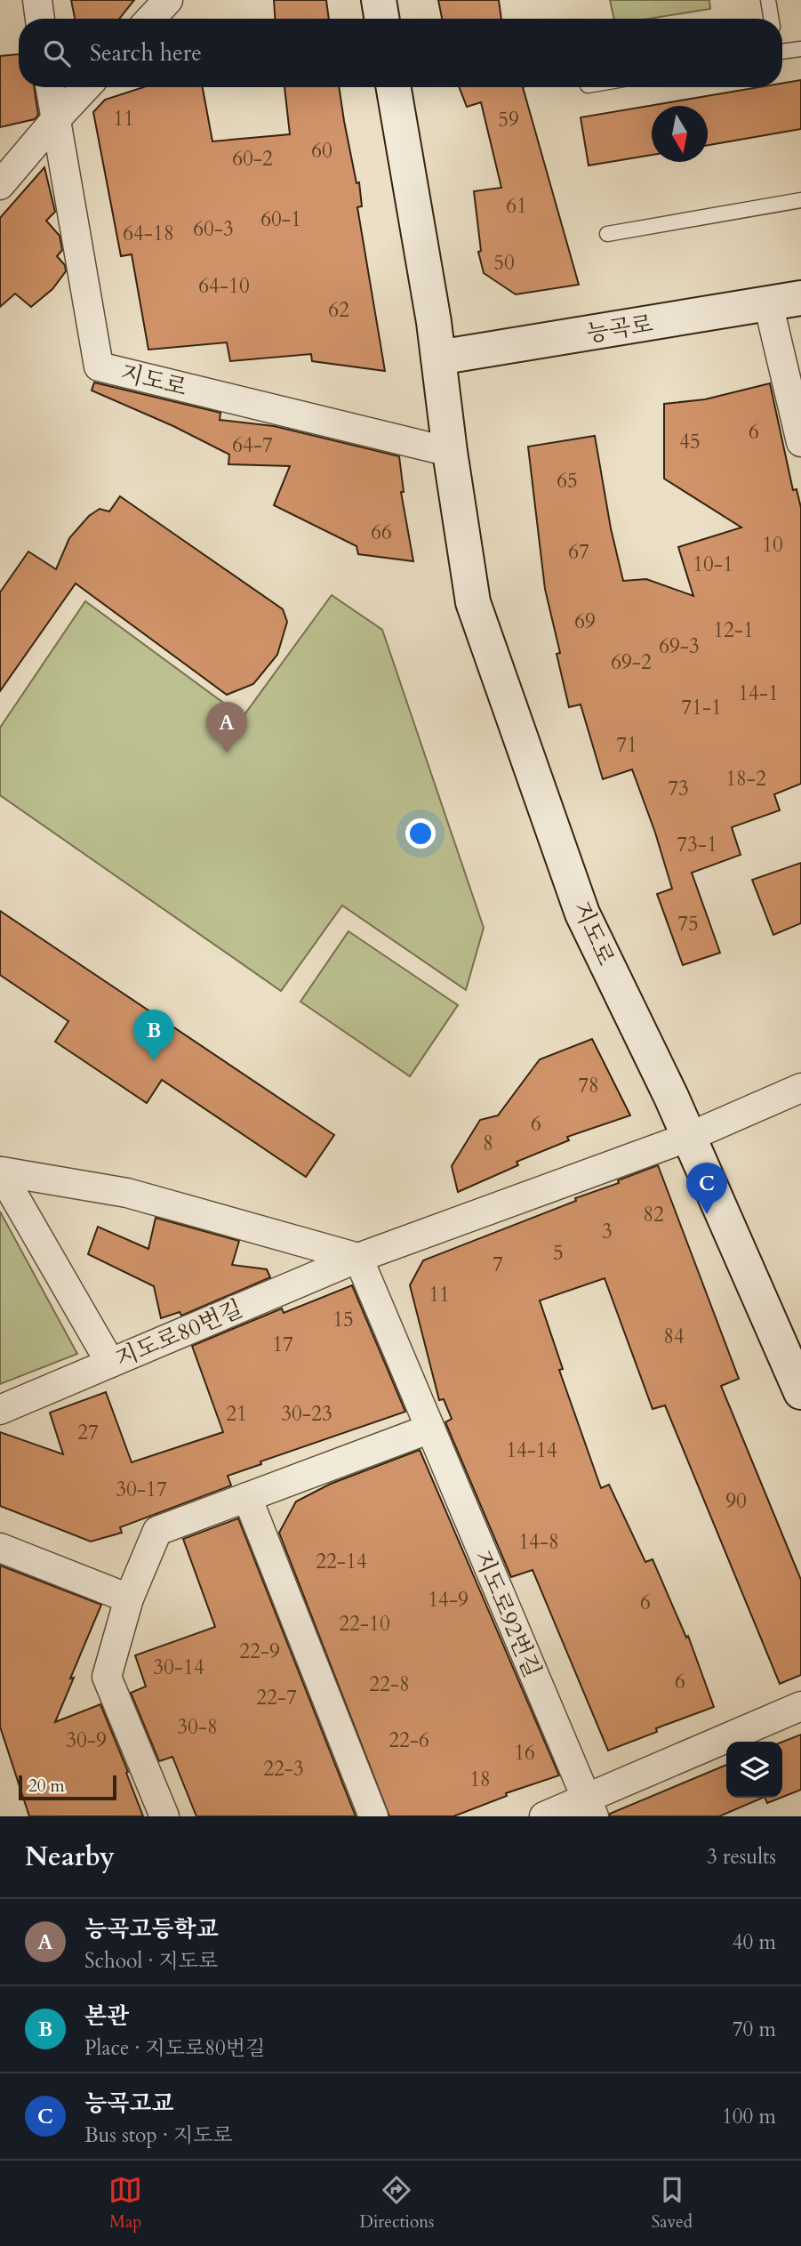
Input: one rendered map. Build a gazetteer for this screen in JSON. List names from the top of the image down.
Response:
{
  "streets": {
    "main road": ["능곡로", "지도로"],
    "street": ["지도로80번길", "지도로92번길"]
  },
  "crossings": [
    ["능곡로", "지도로"],
    ["지도로", "지도로80번길"],
    ["지도로80번길", "지도로92번길"]
  ],
  "house_numbers": [
    "11",
    "59",
    "60",
    "60-2",
    "61",
    "60-1",
    "60-3",
    "64-18",
    "50",
    "64-10",
    "62",
    "6",
    "45",
    "64-7",
    "65",
    "66",
    "10",
    "67",
    "10-1",
    "69",
    "12-1",
    "69-3",
    "69-2",
    "14-1",
    "71-1",
    "71",
    "18-2",
    "73",
    "73-1",
    "75",
    "78",
    "6",
    "8",
    "82",
    "3",
    "5",
    "7",
    "11",
    "15",
    "84",
    "17",
    "21",
    "30-23",
    "27",
    "14-14",
    "30-17",
    "90",
    "14-8",
    "22-14",
    "14-9",
    "6",
    "22-10",
    "22-9",
    "30-14",
    "6",
    "22-8",
    "22-7",
    "30-8",
    "30-9",
    "22-6",
    "16",
    "22-3",
    "18"
  ],
  "scale_bar": "20 m",
  "north": "bottom",
  "page": {
    "search": "Search here",
    "pins": ["A", "B", "C"],
    "scale": "20 m",
    "heading": ["Nearby", "3 results"],
    "list": [
      {
        "mark": "A",
        "name": "능곡고등학교",
        "note": "School · 지도로",
        "value": "40 m"
      },
      {
        "mark": "B",
        "name": "본관",
        "note": "Place · 지도로80번길",
        "value": "70 m"
      },
      {
        "mark": "C",
        "name": "능곡고교",
        "note": "Bus stop · 지도로",
        "value": "100 m"
      }
    ],
    "nav": ["Map", "Directions", "Saved"]
  }
}
